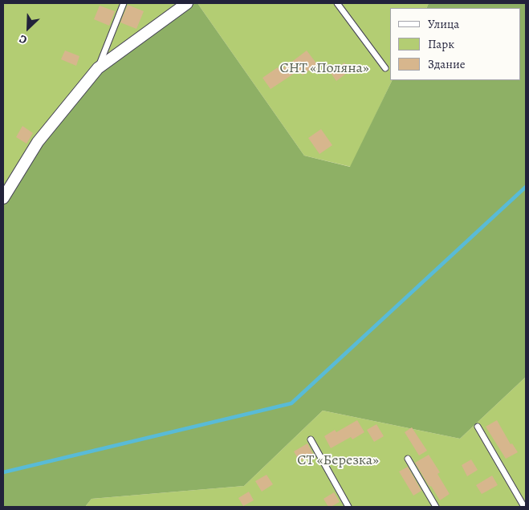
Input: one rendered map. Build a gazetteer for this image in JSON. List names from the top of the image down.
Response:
{
  "parks": ["СНТ «Поляна»", "СТ «Березка»"],
  "legend": ["Улица", "Парк", "Здание"],
  "north": "bottom left"
}
